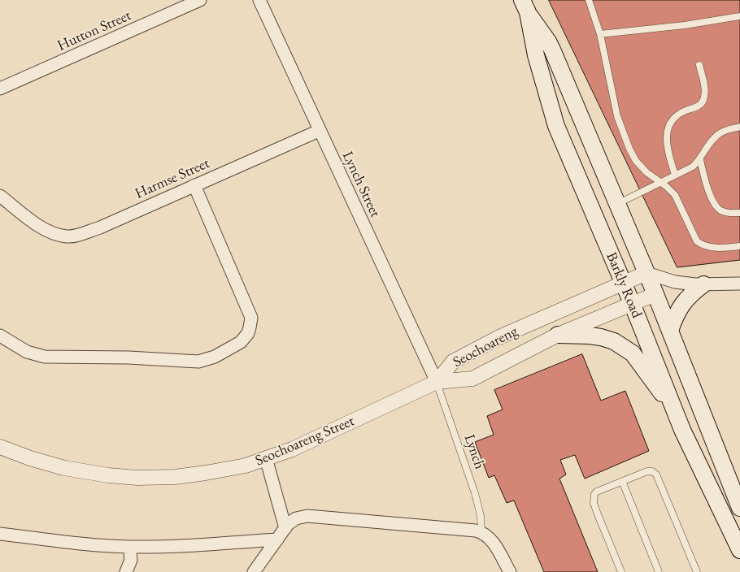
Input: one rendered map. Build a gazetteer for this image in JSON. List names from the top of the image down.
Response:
{
  "streets": {
    "main road": ["Barkly Road"],
    "street": [
      "Hutton Street",
      "Harmse Street",
      "Lynch Street",
      "Seochoareng",
      "Seochoareng Street"
    ],
    "lane": ["Lynch"]
  },
  "crossings": [
    ["Harmse Street", "Lynch Street"],
    ["Lynch Street", "Seochoareng"],
    ["Lynch Street", "Seochoareng Street"],
    ["Lynch Street", "Lynch"],
    ["Barkly Road", "Seochoareng"],
    ["Seochoareng", "Seochoareng Street"],
    ["Seochoareng", "Lynch"],
    ["Seochoareng Street", "Lynch"]
  ]
}
